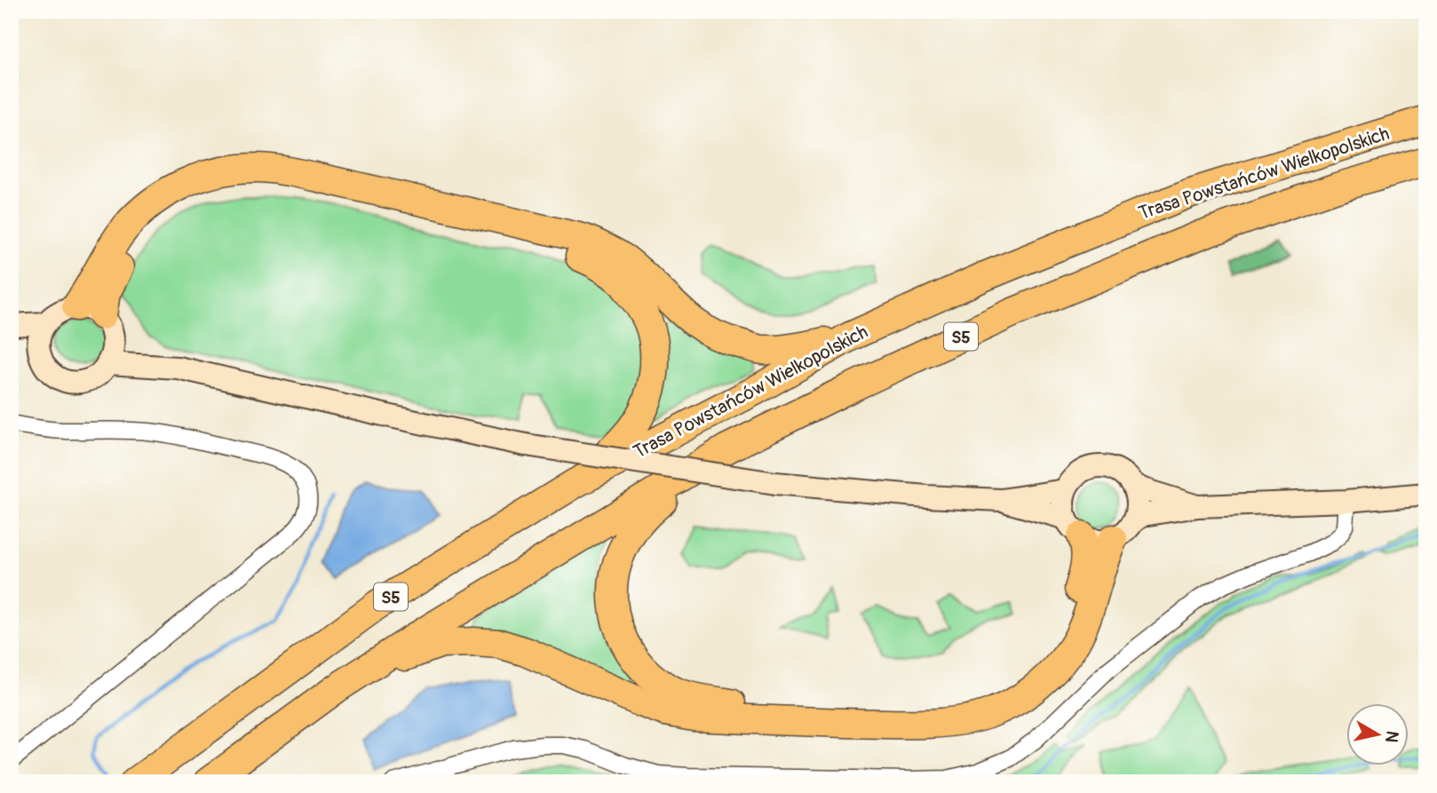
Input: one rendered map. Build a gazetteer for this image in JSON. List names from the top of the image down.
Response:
{
  "streets": {
    "highway": ["Trasa Powstańców Wielkopolskich", "S5"]
  },
  "north": "right"
}
